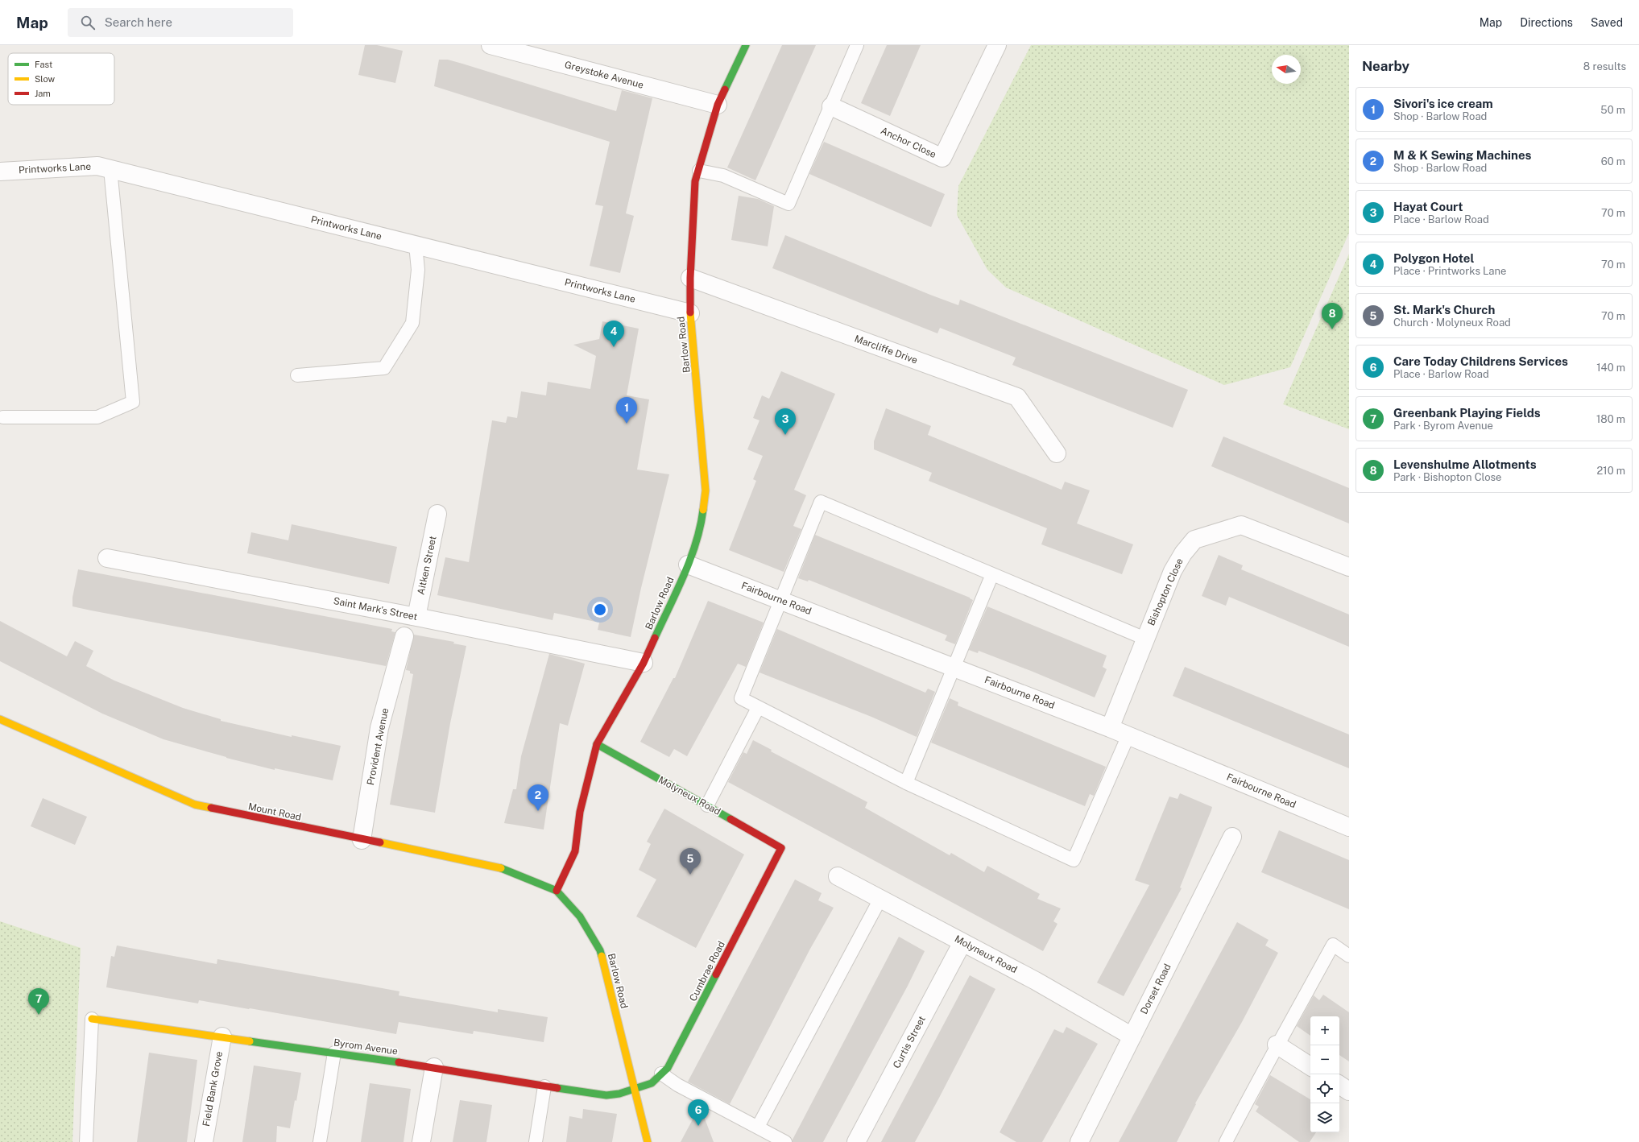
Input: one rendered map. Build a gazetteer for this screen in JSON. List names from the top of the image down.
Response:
{
  "streets": {
    "street": [
      "Greystoke Avenue",
      "Anchor Close",
      "Printworks Lane",
      "Barlow Road",
      "Marcliffe Drive",
      "Aitken Street",
      "Bishopton Close",
      "Fairbourne Road",
      "Saint Mark's Street",
      "Provident Avenue",
      "Molyneux Road",
      "Mount Road",
      "Cumbrae Road",
      "Dorset Road",
      "Curtis Street",
      "Byrom Avenue",
      "Field Bank Grove"
    ]
  },
  "crossings": [
    ["Greystoke Avenue", "Barlow Road"],
    ["Printworks Lane", "Barlow Road"],
    ["Barlow Road", "Marcliffe Drive"],
    ["Barlow Road", "Fairbourne Road"],
    ["Barlow Road", "Saint Mark's Street"],
    ["Barlow Road", "Molyneux Road"],
    ["Barlow Road", "Mount Road"],
    ["Barlow Road", "Cumbrae Road"],
    ["Barlow Road", "Byrom Avenue"],
    ["Aitken Street", "Saint Mark's Street"],
    ["Bishopton Close", "Fairbourne Road"],
    ["Provident Avenue", "Mount Road"],
    ["Molyneux Road", "Cumbrae Road"],
    ["Molyneux Road", "Dorset Road"],
    ["Molyneux Road", "Curtis Street"],
    ["Cumbrae Road", "Byrom Avenue"],
    ["Byrom Avenue", "Field Bank Grove"]
  ],
  "legend": ["Fast", "Slow", "Jam"],
  "north": "left",
  "page": {
    "header": "Map",
    "search": "Search here",
    "nav": ["Map", "Directions", "Saved"],
    "heading": ["Nearby", "8 results"],
    "list": [
      {
        "mark": "1",
        "name": "Sivori's ice cream",
        "note": "Shop · Barlow Road",
        "value": "50 m"
      },
      {
        "mark": "2",
        "name": "M & K Sewing Machines",
        "note": "Shop · Barlow Road",
        "value": "60 m"
      },
      {
        "mark": "3",
        "name": "Hayat Court",
        "note": "Place · Barlow Road",
        "value": "70 m"
      },
      {
        "mark": "4",
        "name": "Polygon Hotel",
        "note": "Place · Printworks Lane",
        "value": "70 m"
      },
      {
        "mark": "5",
        "name": "St. Mark's Church",
        "note": "Church · Molyneux Road",
        "value": "70 m"
      },
      {
        "mark": "6",
        "name": "Care Today Childrens Services",
        "note": "Place · Barlow Road",
        "value": "140 m"
      },
      {
        "mark": "7",
        "name": "Greenbank Playing Fields",
        "note": "Park · Byrom Avenue",
        "value": "180 m"
      },
      {
        "mark": "8",
        "name": "Levenshulme Allotments",
        "note": "Park · Bishopton Close",
        "value": "210 m"
      }
    ],
    "pins": [
      "8",
      "4",
      "1",
      "3",
      "2",
      "5",
      "7",
      "6"
    ],
    "map_buttons": ["+", "−"]
  }
}
